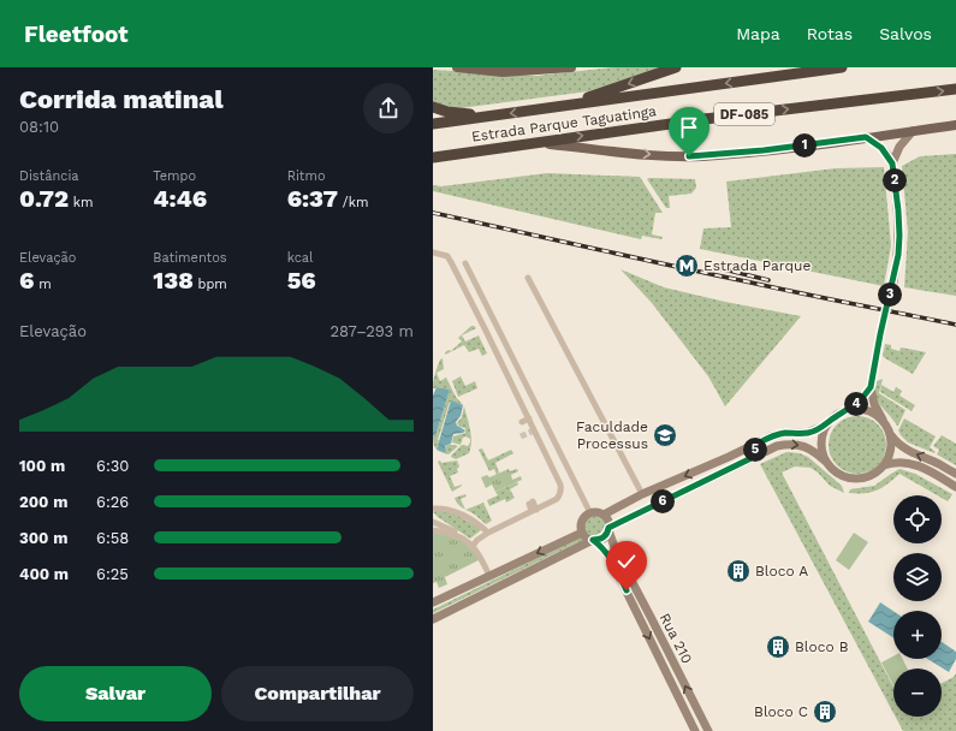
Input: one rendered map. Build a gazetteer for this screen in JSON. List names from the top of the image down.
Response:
{
  "streets": {
    "highway": ["DF-085", "Estrada Parque Taguatinga"],
    "main road": ["Rua 210"]
  },
  "places": {
    "metro station": ["Estrada Parque"],
    "school or university": ["Faculdade Processus"],
    "building": ["Bloco A", "Bloco B", "Bloco C"]
  },
  "page": {
    "header": "Fleetfoot",
    "nav": ["Mapa", "Rotas", "Salvos"],
    "heading": ["Corrida matinal", "08:10"],
    "pins": [
      "1",
      "2",
      "3",
      "4",
      "5",
      "6"
    ],
    "stats": [
      ["Distância", "0.72 km"],
      ["Tempo", "4:46"],
      ["Ritmo", "6:37 /km"],
      ["Elevação", "6 m"],
      ["Batimentos", "138 bpm"],
      ["kcal", "56"]
    ],
    "chart": ["Elevação", "287–293 m"],
    "list": [
      {
        "name": "100 m",
        "note": "6:30"
      },
      {
        "name": "200 m",
        "note": "6:26"
      },
      {
        "name": "300 m",
        "note": "6:58"
      },
      {
        "name": "400 m",
        "note": "6:25"
      }
    ],
    "map_buttons": ["+", "−"],
    "buttons": ["Salvar", "Compartilhar"]
  }
}
